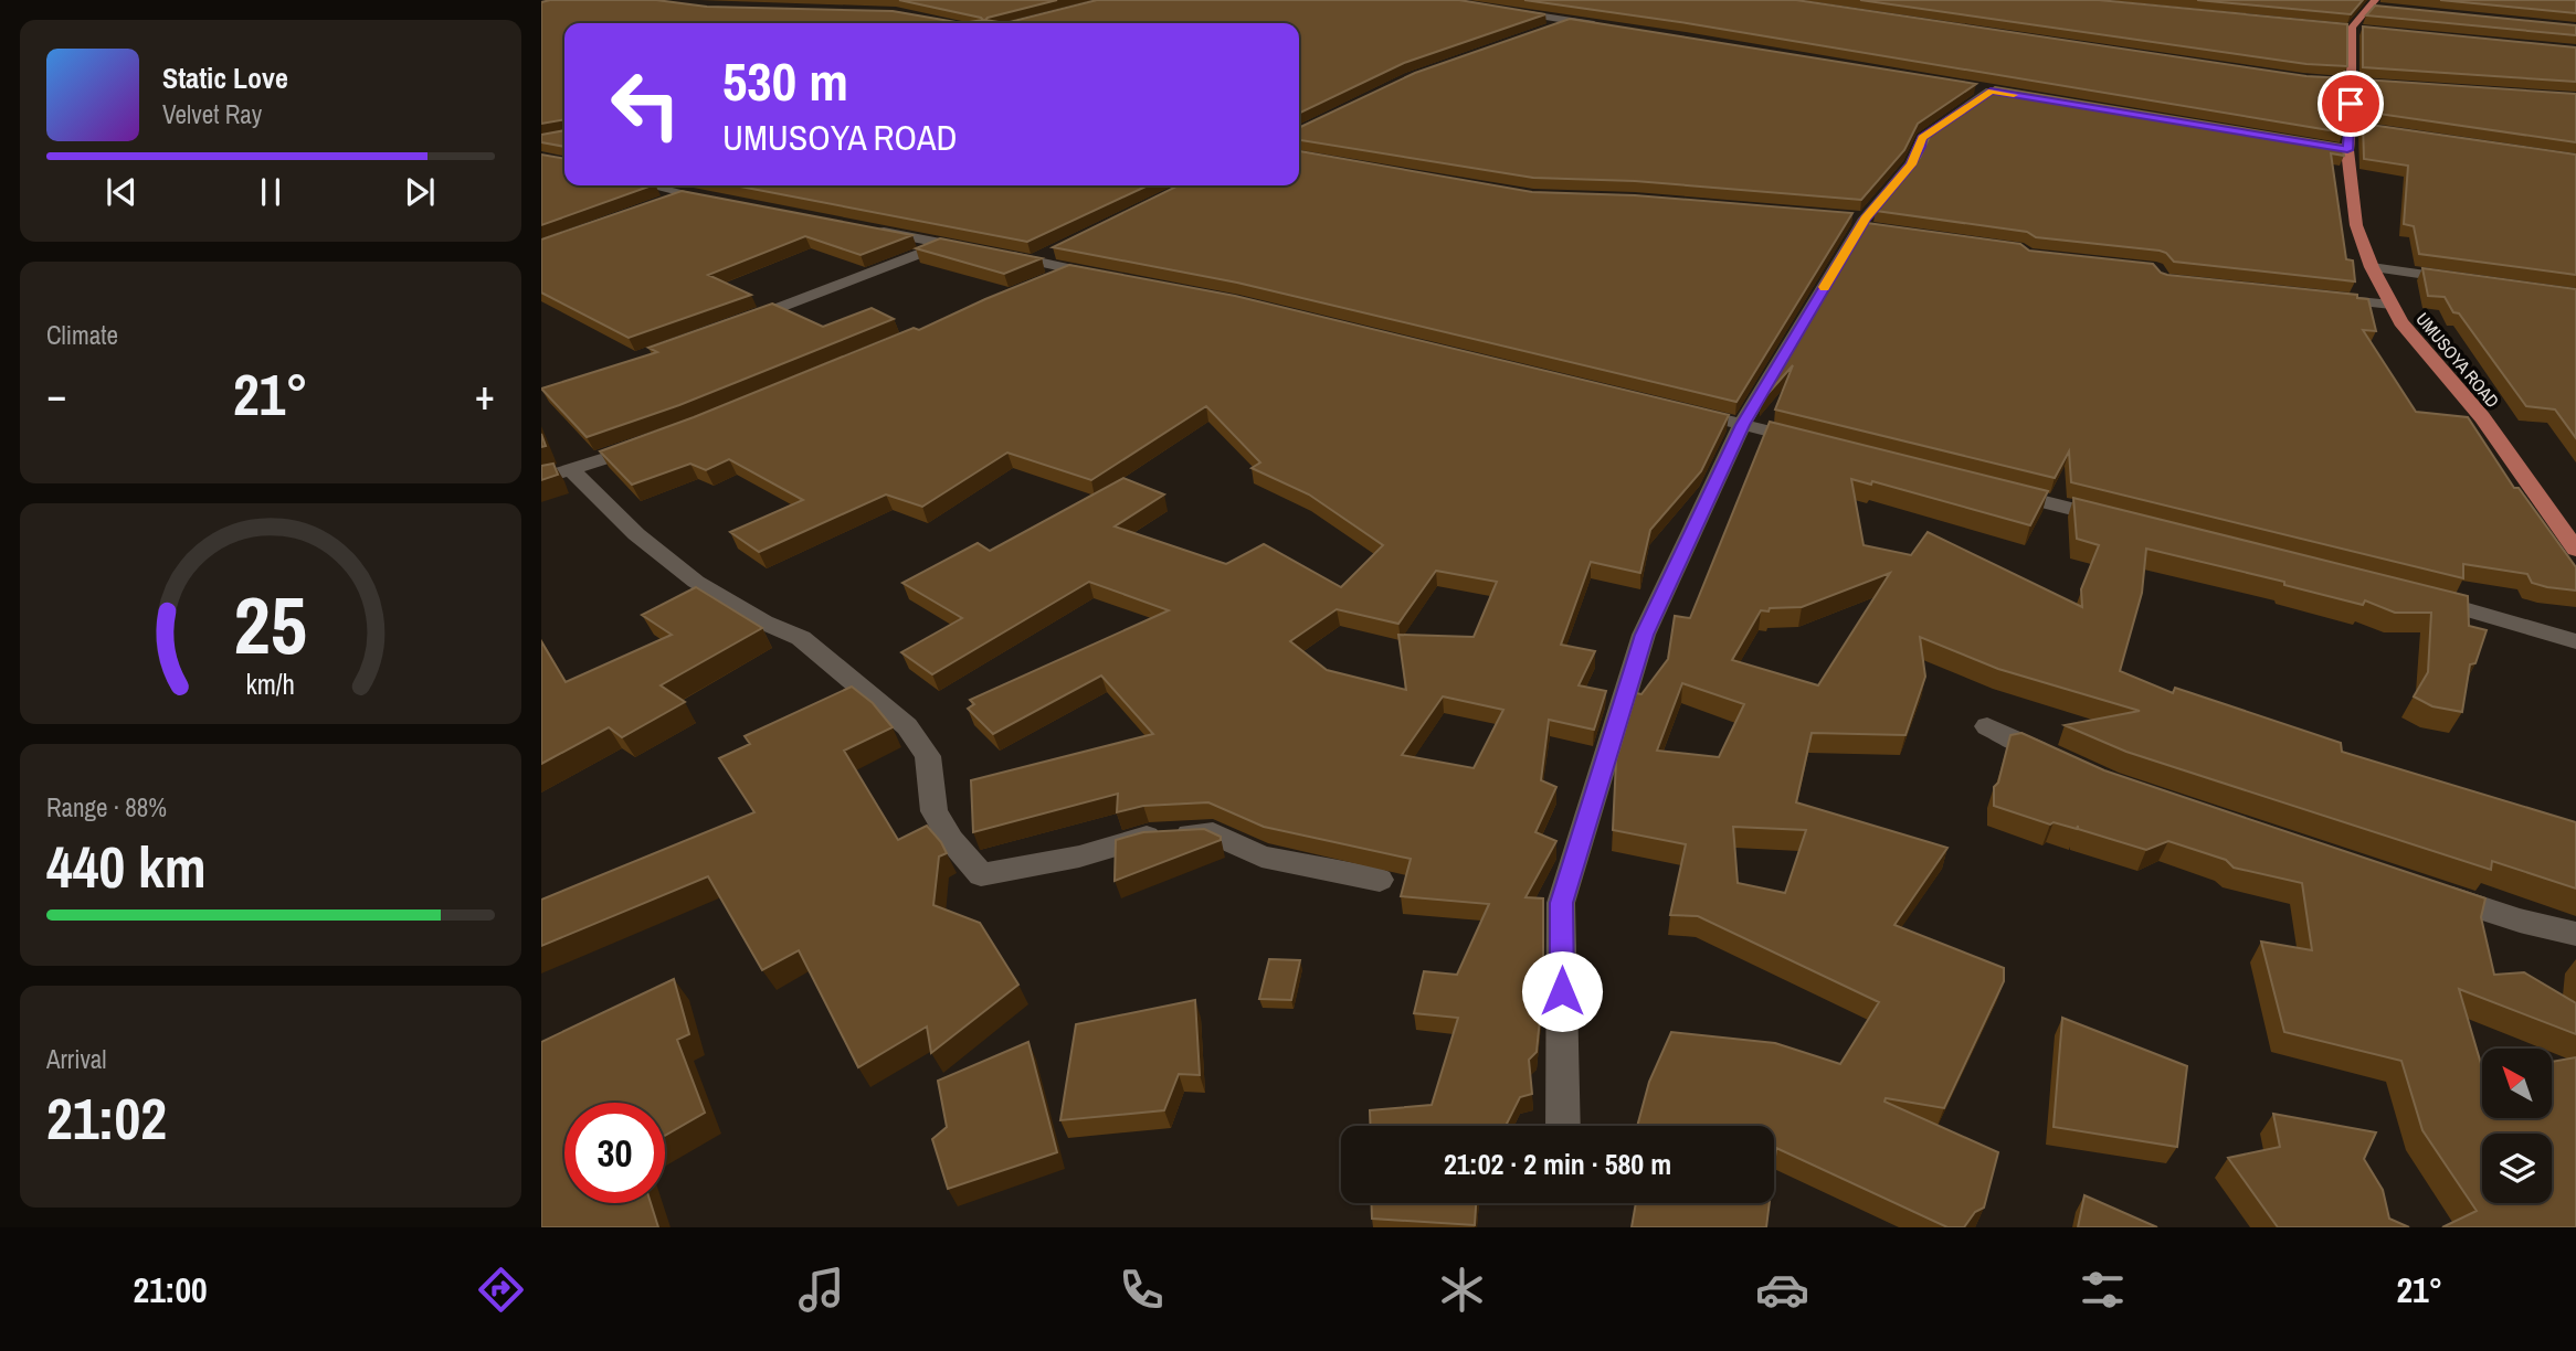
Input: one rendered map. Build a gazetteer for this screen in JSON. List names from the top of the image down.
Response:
{
  "streets": {
    "main road": ["UMUSOYA ROAD"]
  },
  "north": "top left",
  "page": {
    "turn": ["530 m", "UMUSOYA ROAD"],
    "song": ["Static Love", "Velvet Ray"],
    "tile": [
      "Climate",
      ["Range · 88%", "440 km"],
      ["Arrival", "21:02"]
    ],
    "heat": ["−", "21°", "+"],
    "limit": "30",
    "trip": "21:02 · 2 min · 580 m",
    "tabs": ["21:00", "21°"],
    "gauge": ["25", "km/h"]
  }
}
